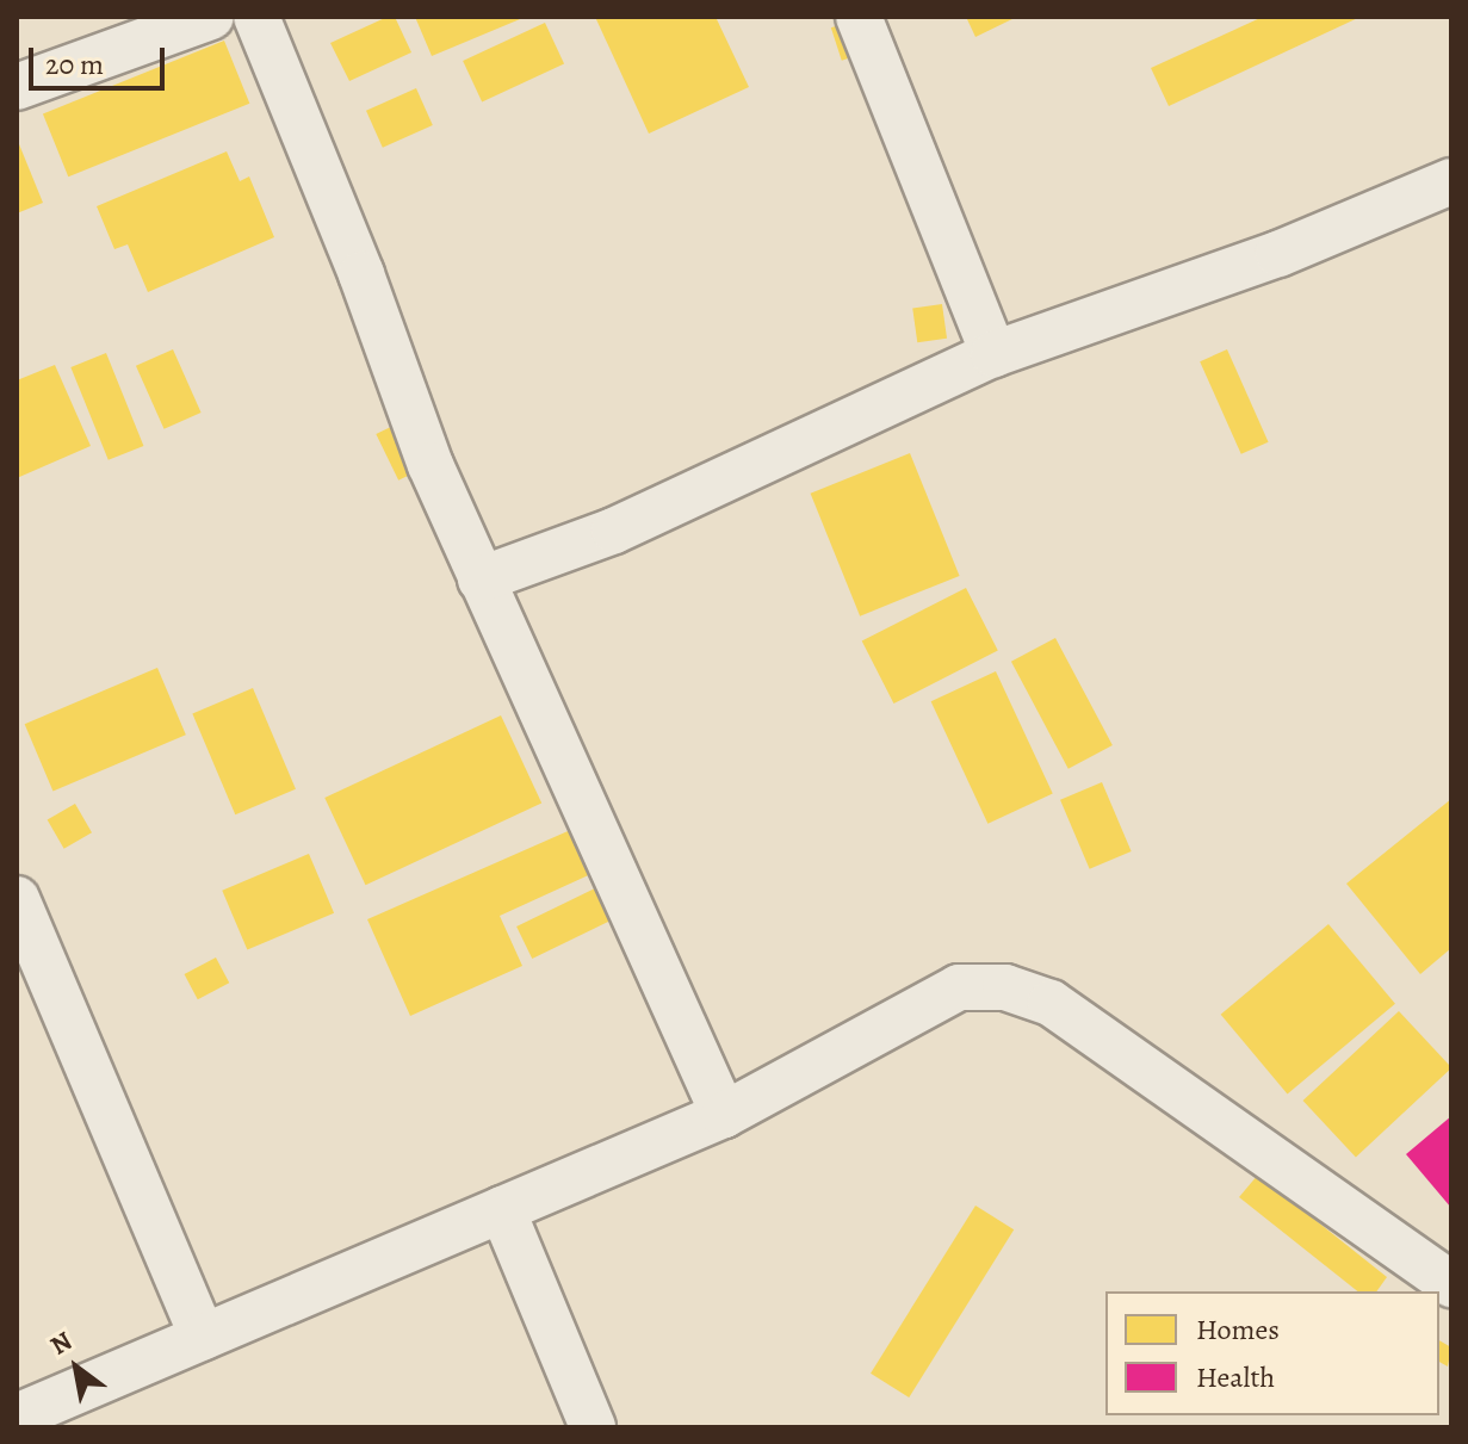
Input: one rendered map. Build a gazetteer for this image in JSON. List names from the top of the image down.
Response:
{
  "legend": ["Homes", "Health"],
  "scale_bar": "20 m",
  "north": "top left"
}
